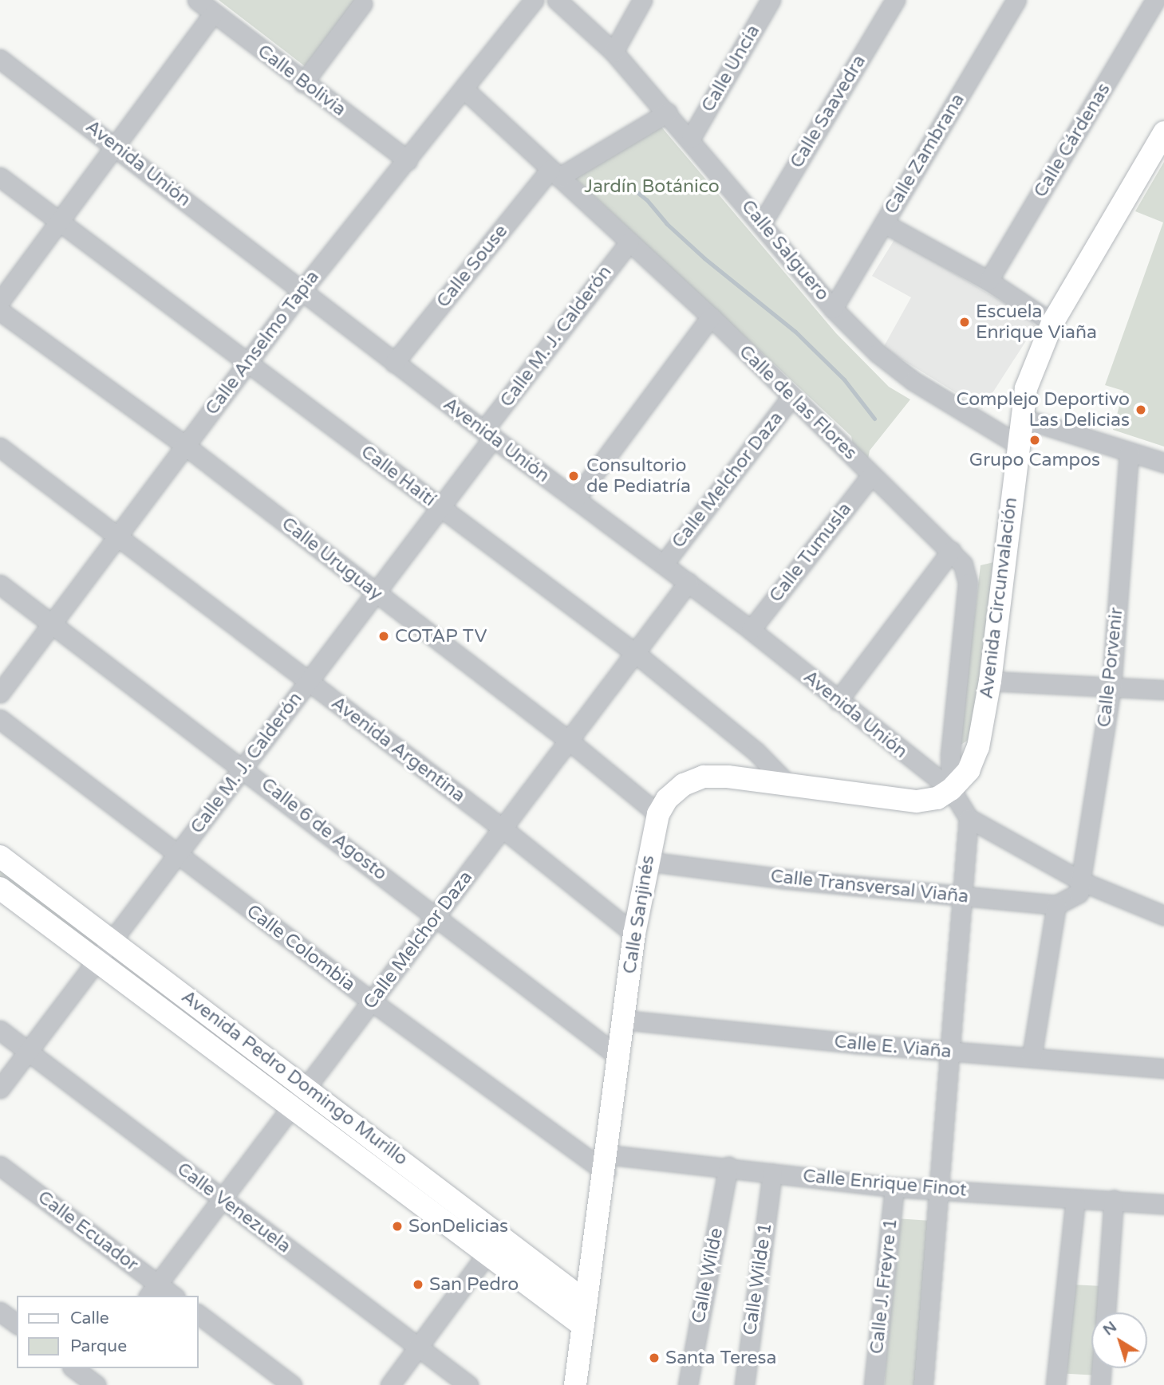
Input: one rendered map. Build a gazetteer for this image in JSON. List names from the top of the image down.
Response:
{
  "streets": {
    "main road": ["Avenida Circunvalación", "Calle Sanjinés", "Avenida Pedro Domingo Murillo"],
    "street": [
      "Calle Uncía",
      "Calle Bolivia",
      "Calle Saavedra",
      "Calle Cárdenas",
      "Calle Zambrana",
      "Avenida Unión",
      "Calle Salguero",
      "Calle Souse",
      "Calle M. J. Calderón",
      "Calle Anselmo Tapia",
      "Calle de las Flores",
      "Calle Haití",
      "Calle Melchor Daza",
      "Calle Tumusla",
      "Calle Uruguay",
      "Calle Porvenir",
      "Avenida Argentina",
      "Calle 6 de Agosto",
      "Calle Transversal Viaña",
      "Calle Colombia",
      "Calle E. Viaña",
      "Calle Enrique Finot",
      "Calle Venezuela",
      "Calle Ecuador",
      "Calle Wilde",
      "Calle Wilde 1",
      "Calle J. Freyre 1"
    ]
  },
  "crossings": [
    ["Calle Uncía", "Calle Salguero"],
    ["Calle Bolivia", "Calle Anselmo Tapia"],
    ["Calle Saavedra", "Calle Salguero"],
    ["Calle Zambrana", "Calle Salguero"],
    ["Avenida Unión", "Calle Souse"],
    ["Avenida Unión", "Calle M. J. Calderón"],
    ["Avenida Unión", "Calle Anselmo Tapia"],
    ["Avenida Unión", "Calle de las Flores"],
    ["Avenida Unión", "Calle Melchor Daza"],
    ["Avenida Unión", "Calle Tumusla"],
    ["Avenida Unión", "Avenida Circunvalación"],
    ["Avenida Unión", "Calle Porvenir"],
    ["Avenida Unión", "Calle Sanjinés"],
    ["Calle Salguero", "Calle Souse"],
    ["Calle Salguero", "Avenida Circunvalación"],
    ["Calle Souse", "Calle de las Flores"],
    ["Calle M. J. Calderón", "Calle de las Flores"],
    ["Calle M. J. Calderón", "Calle Haití"],
    ["Calle M. J. Calderón", "Calle Uruguay"],
    ["Calle M. J. Calderón", "Avenida Argentina"],
    ["Calle M. J. Calderón", "Calle 6 de Agosto"],
    ["Calle M. J. Calderón", "Calle Colombia"],
    ["Calle M. J. Calderón", "Avenida Pedro Domingo Murillo"],
    ["Calle M. J. Calderón", "Calle Venezuela"],
    ["Calle Anselmo Tapia", "Calle de las Flores"],
    ["Calle Anselmo Tapia", "Calle Haití"],
    ["Calle Anselmo Tapia", "Calle Uruguay"],
    ["Calle Anselmo Tapia", "Avenida Argentina"],
    ["Calle Anselmo Tapia", "Calle 6 de Agosto"],
    ["Calle de las Flores", "Calle Melchor Daza"],
    ["Calle de las Flores", "Calle Tumusla"],
    ["Calle de las Flores", "Avenida Circunvalación"],
    ["Calle de las Flores", "Calle Sanjinés"],
    ["Calle Haití", "Calle Melchor Daza"],
    ["Calle Haití", "Calle Sanjinés"],
    ["Calle Melchor Daza", "Calle Uruguay"],
    ["Calle Melchor Daza", "Avenida Argentina"],
    ["Calle Melchor Daza", "Calle 6 de Agosto"],
    ["Calle Melchor Daza", "Calle Colombia"],
    ["Calle Melchor Daza", "Avenida Pedro Domingo Murillo"],
    ["Calle Melchor Daza", "Calle Venezuela"],
    ["Calle Melchor Daza", "Calle Ecuador"],
    ["Calle Uruguay", "Calle Sanjinés"],
    ["Avenida Circunvalación", "Calle Sanjinés"],
    ["Avenida Argentina", "Calle Sanjinés"],
    ["Calle 6 de Agosto", "Calle Sanjinés"],
    ["Calle Transversal Viaña", "Calle Sanjinés"],
    ["Calle Sanjinés", "Calle Colombia"],
    ["Calle Sanjinés", "Calle E. Viaña"],
    ["Calle Sanjinés", "Avenida Pedro Domingo Murillo"],
    ["Calle Sanjinés", "Calle Enrique Finot"],
    ["Calle Colombia", "Calle Enrique Finot"],
    ["Calle Enrique Finot", "Calle Wilde"],
    ["Calle Enrique Finot", "Calle Wilde 1"],
    ["Calle Enrique Finot", "Calle J. Freyre 1"]
  ],
  "parks": ["Jardín Botánico"],
  "places": [
    "Escuela Enrique Viaña",
    "Complejo Deportivo Las Delicias",
    "Grupo Campos",
    "Consultorio de Pediatría",
    "COTAP TV",
    "SonDelicias",
    "San Pedro",
    "Santa Teresa"
  ],
  "legend": ["Calle", "Parque"],
  "north": "top left"
}
